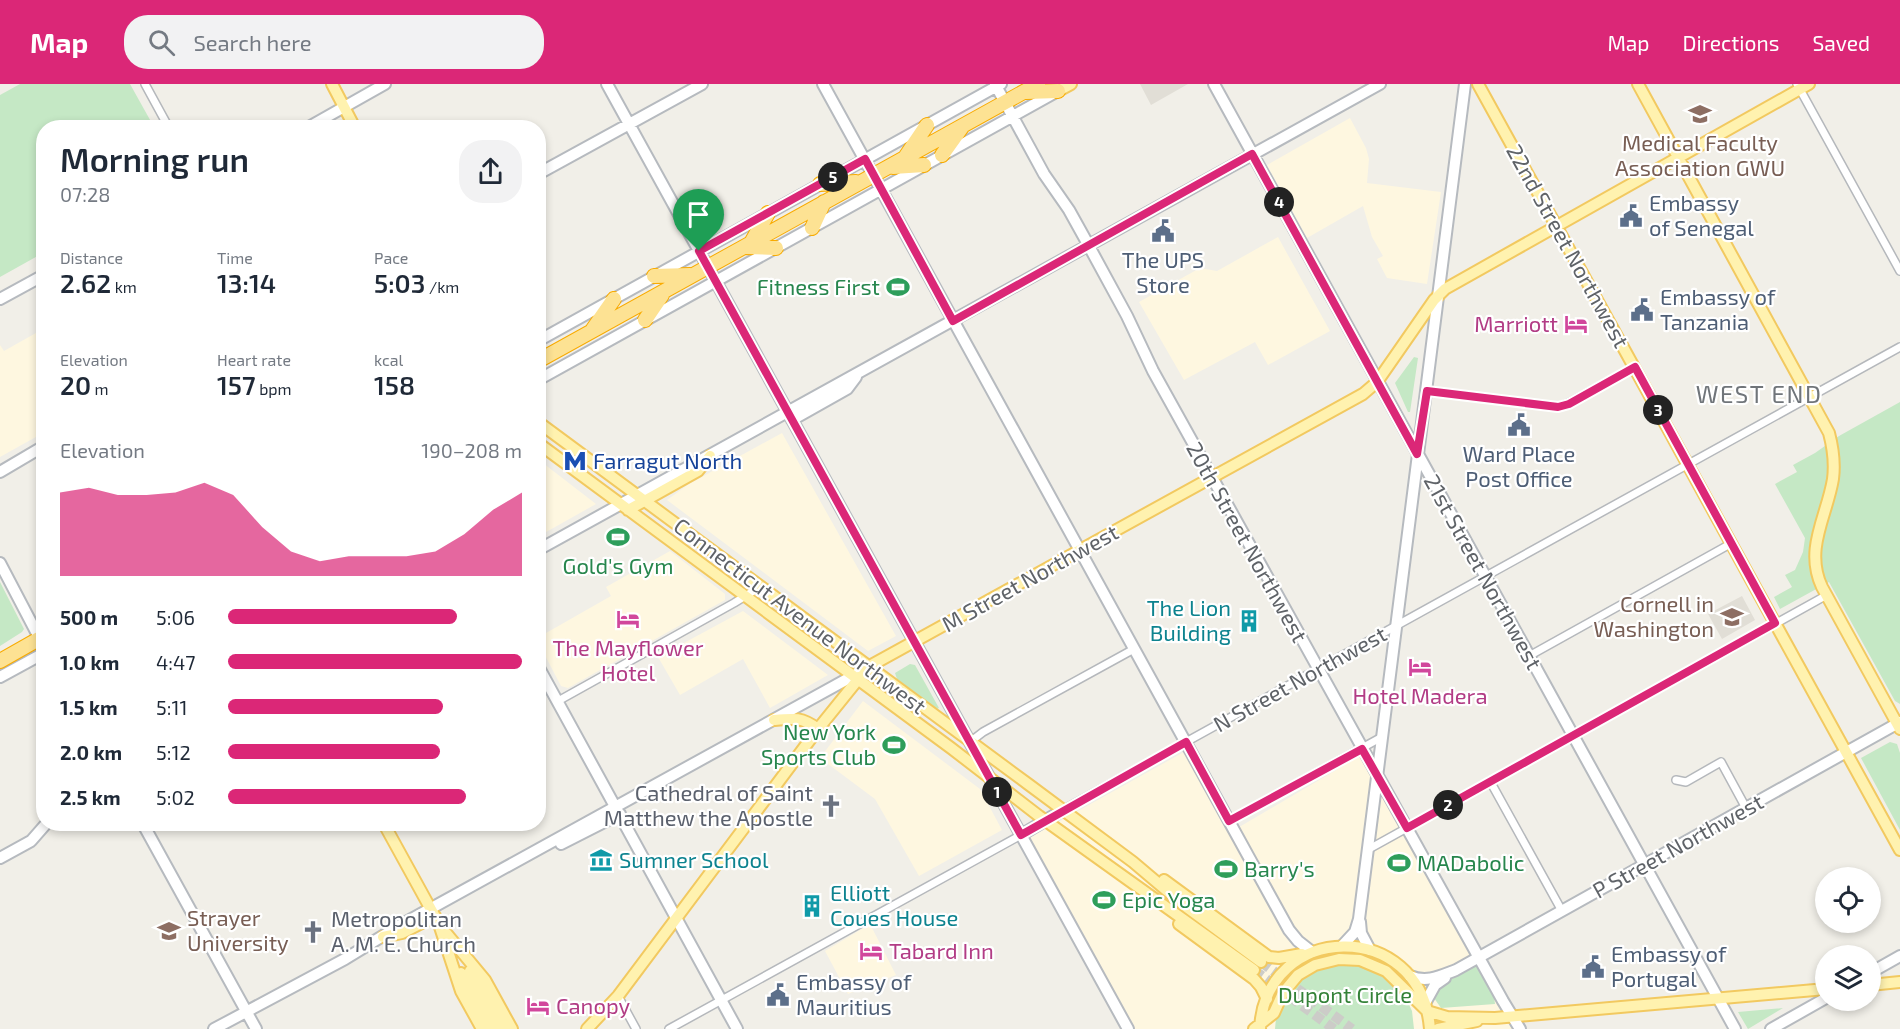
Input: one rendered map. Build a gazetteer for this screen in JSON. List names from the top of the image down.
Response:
{
  "streets": {
    "main road": [
      "22nd Street Northwest",
      "20th Street Northwest",
      "21st Street Northwest",
      "M Street Northwest",
      "Connecticut Avenue Northwest",
      "N Street Northwest",
      "P Street Northwest"
    ]
  },
  "crossings": [
    ["22nd Street Northwest", "M Street Northwest"],
    ["22nd Street Northwest", "N Street Northwest"],
    ["22nd Street Northwest", "P Street Northwest"],
    ["20th Street Northwest", "M Street Northwest"],
    ["20th Street Northwest", "N Street Northwest"],
    ["20th Street Northwest", "P Street Northwest"],
    ["21st Street Northwest", "M Street Northwest"],
    ["21st Street Northwest", "N Street Northwest"],
    ["21st Street Northwest", "P Street Northwest"],
    ["M Street Northwest", "Connecticut Avenue Northwest"],
    ["Connecticut Avenue Northwest", "N Street Northwest"]
  ],
  "districts": ["WEST END"],
  "parks": ["Dupont Circle"],
  "places": {
    "school or university": ["Medical Faculty Association GWU", "Cornell in Washington", "Strayer University"],
    "public building": [
      "Embassy of Senegal",
      "The UPS Store",
      "Embassy of Tanzania",
      "Ward Place Post Office",
      "Embassy of Portugal",
      "Embassy of Mauritius"
    ],
    "sports": [
      "Fitness First",
      "Gold's Gym",
      "New York Sports Club",
      "MADabolic",
      "Barry's",
      "Epic Yoga"
    ],
    "hotel": [
      "Marriott",
      "The Mayflower Hotel",
      "Hotel Madera",
      "Tabard Inn",
      "Canopy"
    ],
    "metro station": ["Farragut North"],
    "building": ["The Lion Building", "Elliott Coues House"],
    "church": ["Cathedral of Saint Matthew the Apostle", "Metropolitan A. M. E. Church"],
    "museum": ["Sumner School"]
  },
  "page": {
    "header": "Map",
    "search": "Search here",
    "nav": ["Map", "Directions", "Saved"],
    "heading": ["Morning run", "07:28"],
    "pins": [
      "5",
      "4",
      "3",
      "1",
      "2"
    ],
    "stats": [
      ["Distance", "2.62 km"],
      ["Time", "13:14"],
      ["Pace", "5:03 /km"],
      ["Elevation", "20 m"],
      ["Heart rate", "157 bpm"],
      ["kcal", "158"]
    ],
    "chart": ["Elevation", "190–208 m"],
    "list": [
      {
        "name": "500 m",
        "note": "5:06"
      },
      {
        "name": "1.0 km",
        "note": "4:47"
      },
      {
        "name": "1.5 km",
        "note": "5:11"
      },
      {
        "name": "2.0 km",
        "note": "5:12"
      },
      {
        "name": "2.5 km",
        "note": "5:02"
      }
    ]
  }
}
